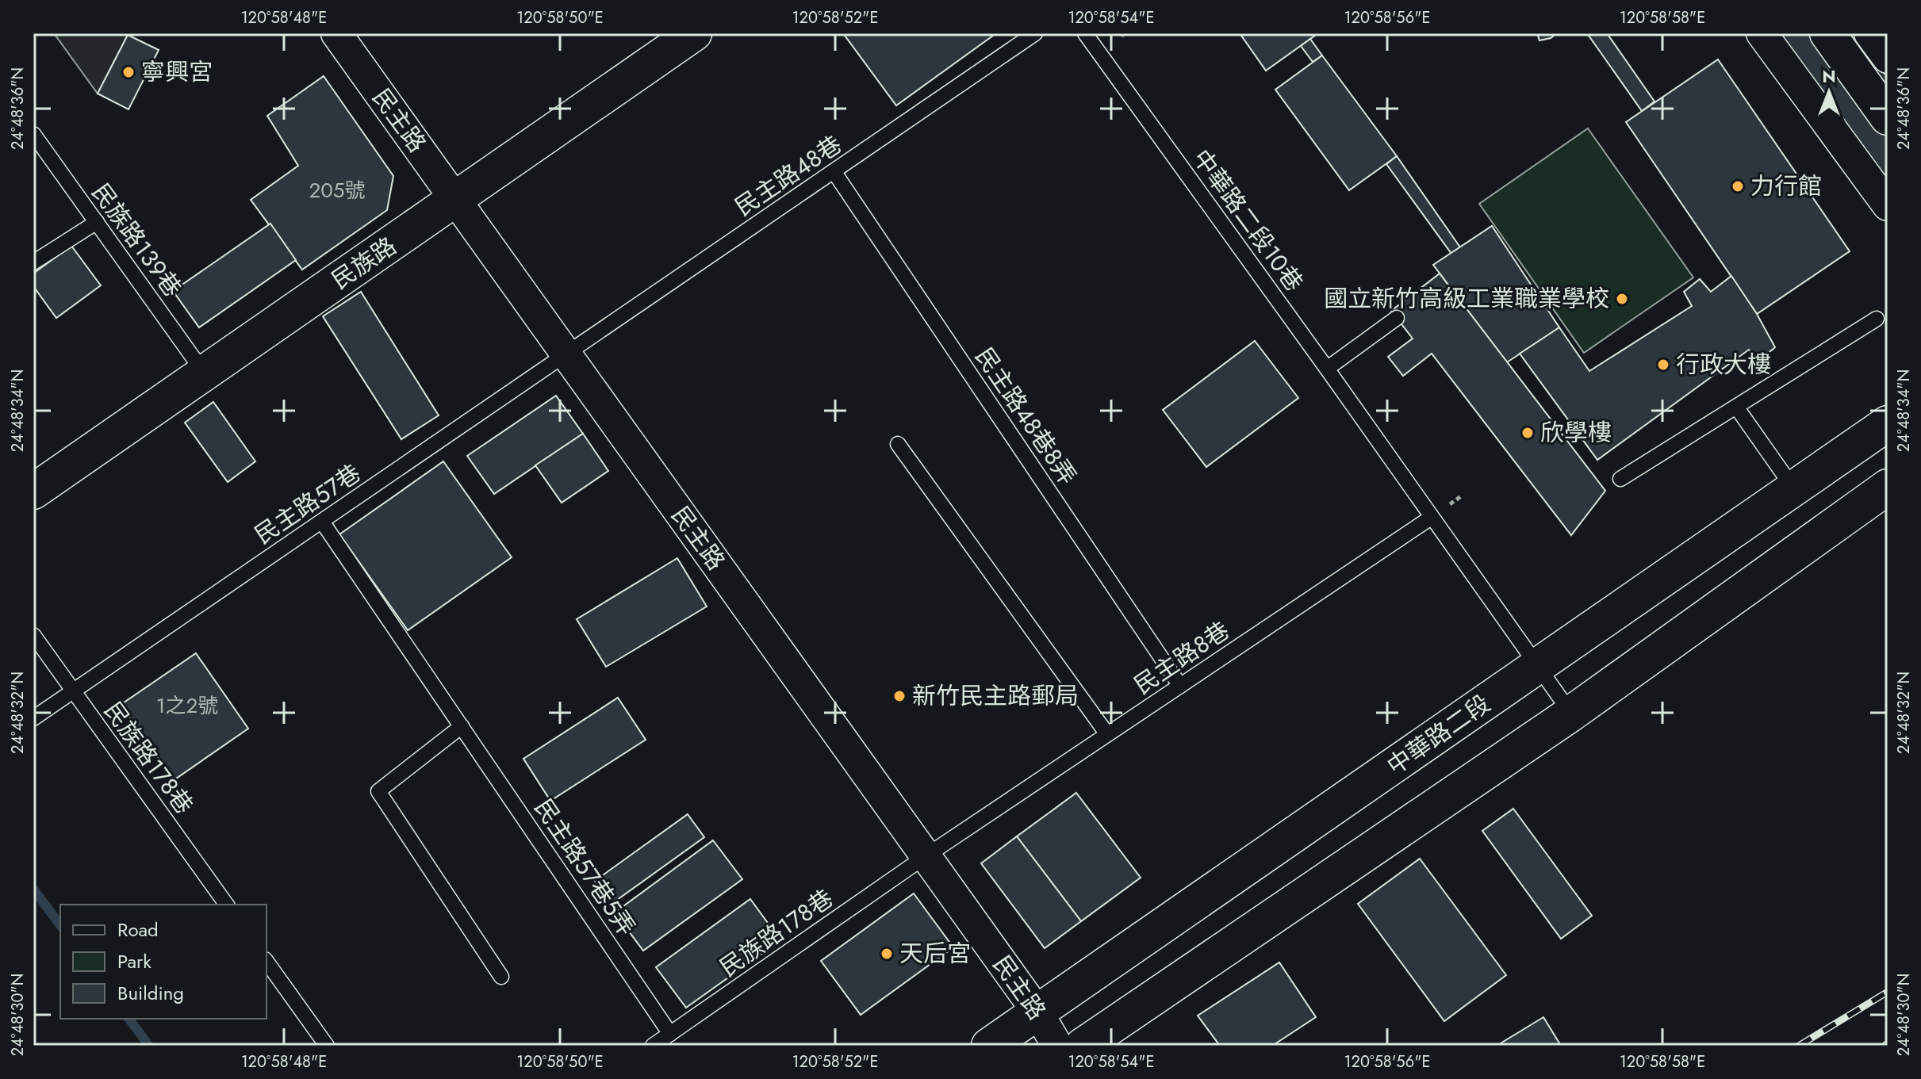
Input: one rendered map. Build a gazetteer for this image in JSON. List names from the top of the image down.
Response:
{
  "streets": {
    "street": ["民主路", "民族路", "中華路二段"],
    "lane": [
      "民主路48巷",
      "中華路二段10巷",
      "民族路139巷",
      "民主路48巷8弄",
      "民主路57巷",
      "民主路8巷",
      "民族路178巷",
      "民主路57巷5弄"
    ]
  },
  "crossings": [
    ["民主路", "民主路48巷"],
    ["民主路", "民族路"],
    ["民主路", "民主路57巷"],
    ["民主路", "民主路8巷"],
    ["民主路", "中華路二段"],
    ["民主路", "民族路178巷"],
    ["民主路48巷", "民主路48巷8弄"],
    ["民主路48巷", "民主路57巷"],
    ["中華路二段10巷", "民主路8巷"],
    ["中華路二段10巷", "中華路二段"],
    ["民族路139巷", "民族路"],
    ["民主路48巷8弄", "民主路8巷"],
    ["民主路57巷", "民族路178巷"],
    ["民主路57巷", "民主路57巷5弄"],
    ["民主路8巷", "民族路178巷"],
    ["民族路178巷", "民主路57巷5弄"]
  ],
  "places": [
    "寧興宮",
    "力行館",
    "國立新竹高級工業職業學校",
    "行政大樓",
    "欣學樓",
    "新竹民主路郵局",
    "天后宮"
  ],
  "house_numbers": ["205號", "1之2號"],
  "legend": ["Road", "Park", "Building"],
  "north": "top",
  "coordinates": [
    "120°58'48\"E",
    "120°58'50\"E",
    "120°58'52\"E",
    "120°58'54\"E",
    "120°58'56\"E",
    "120°58'58\"E",
    "24°48'36\"N",
    "24°48'34\"N",
    "24°48'32\"N",
    "24°48'30\"N"
  ]
}
